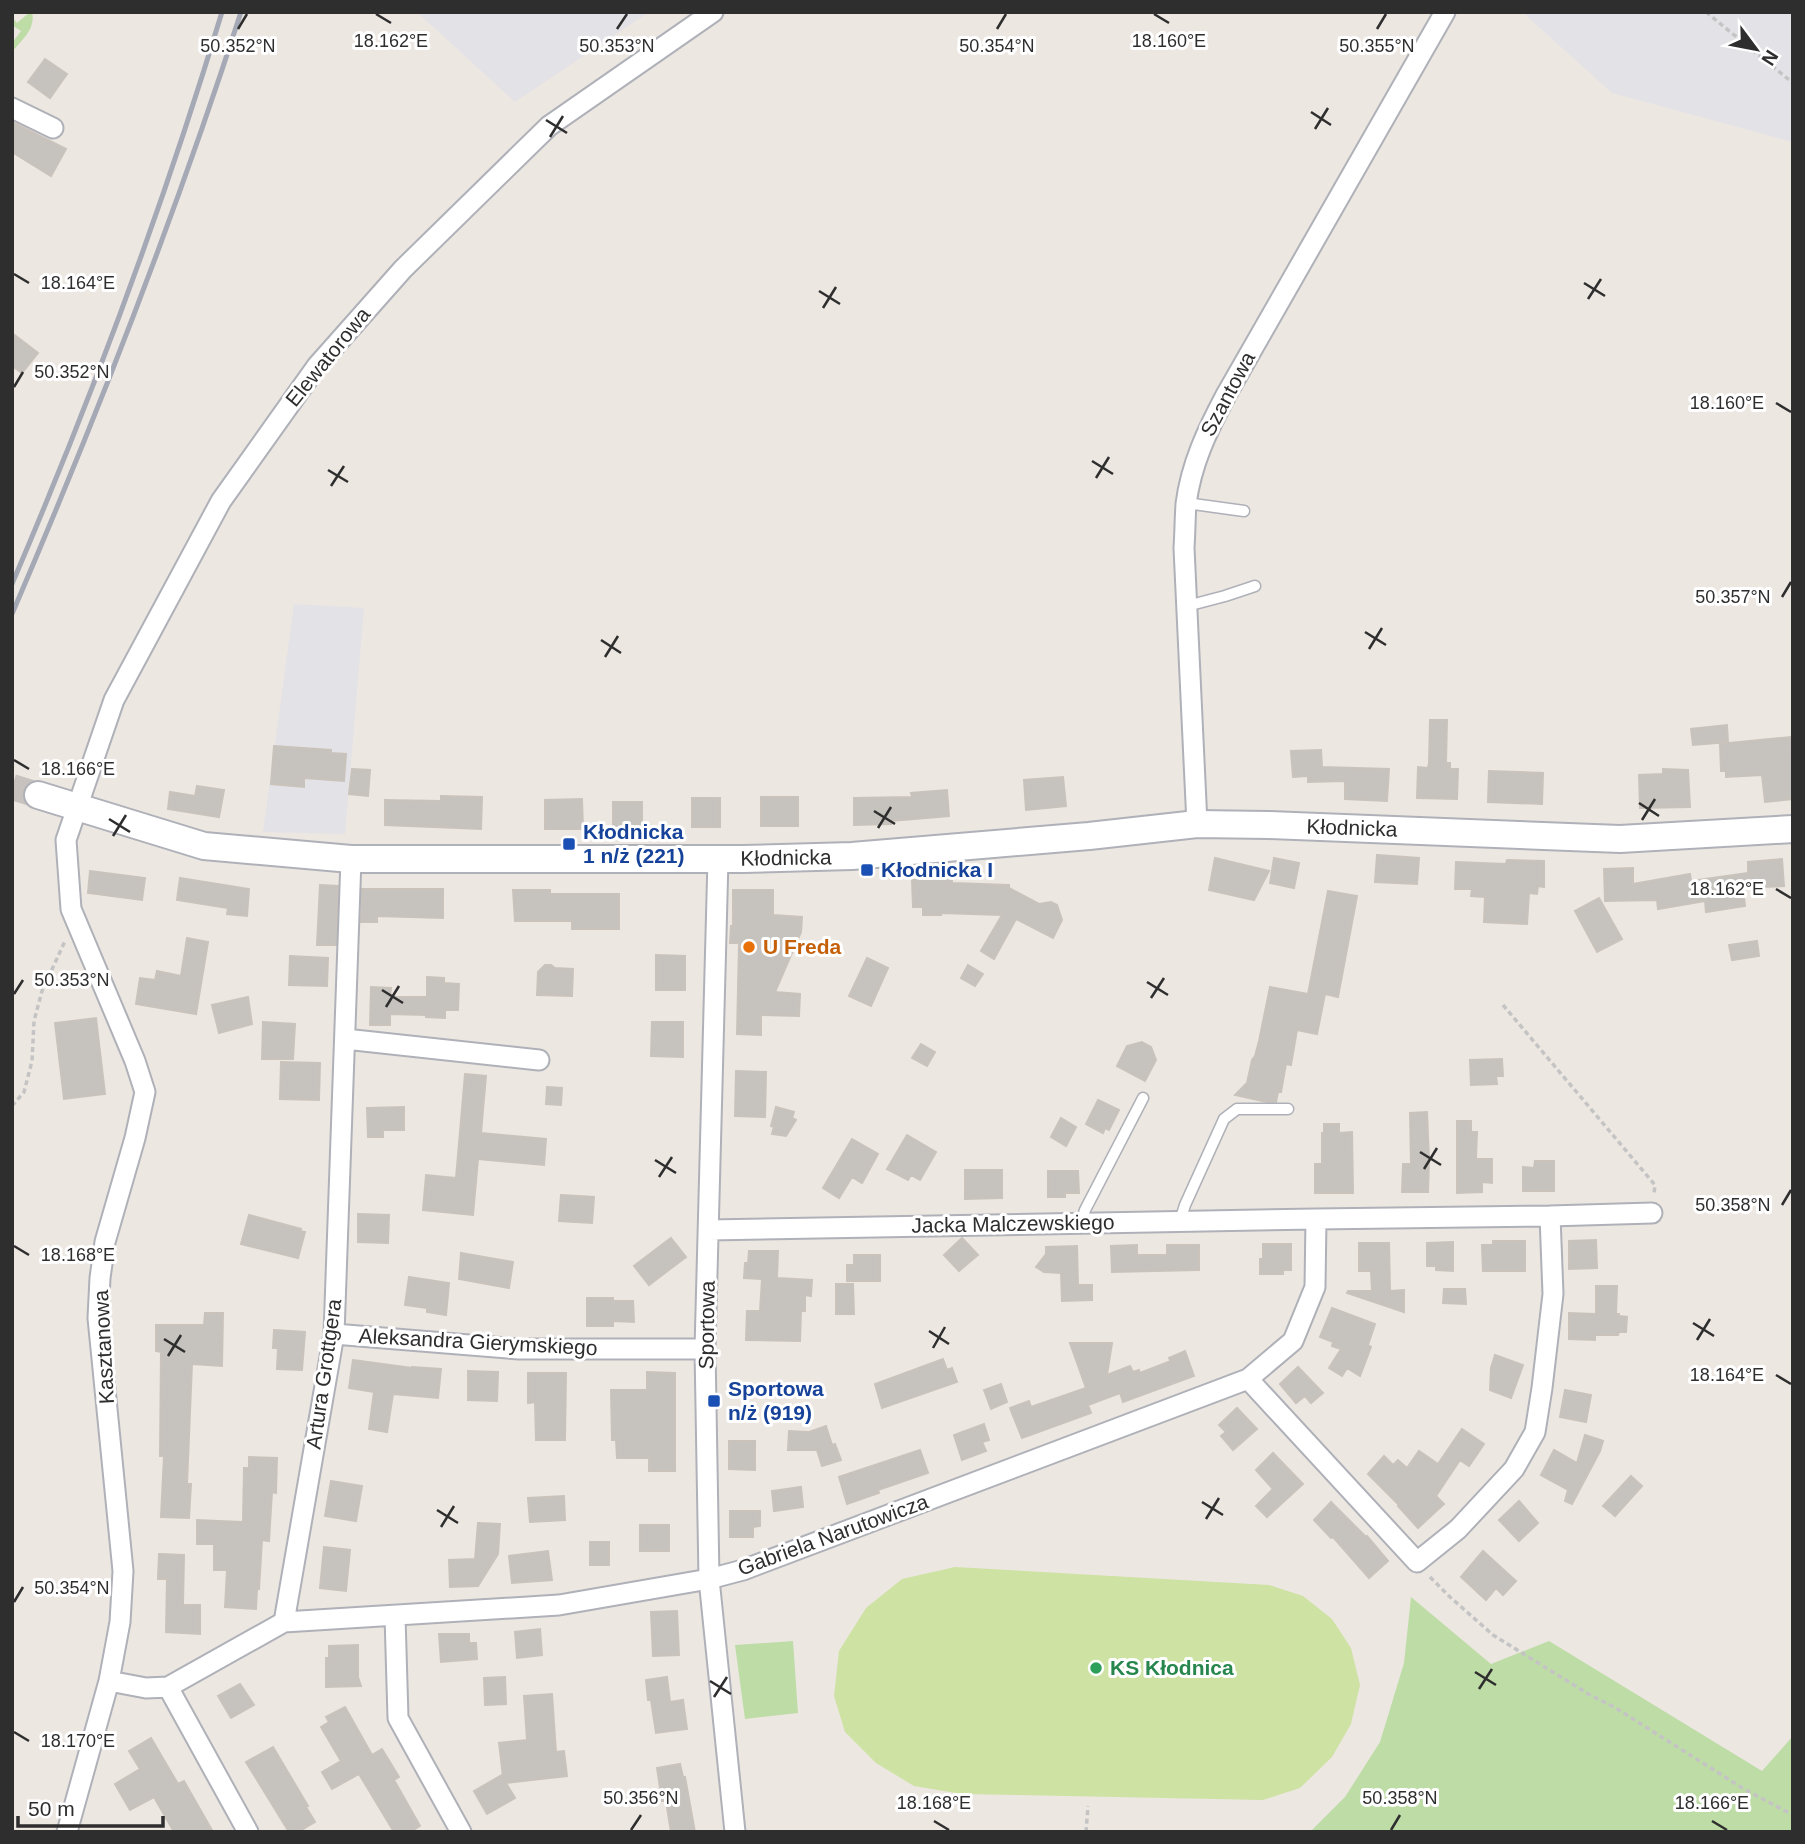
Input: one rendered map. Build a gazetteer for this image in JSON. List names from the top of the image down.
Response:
{
  "streets": {
    "main road": ["Kłodnicka"],
    "street": [
      "Elewatorowa",
      "Szantowa",
      "Jacka Malczewskiego",
      "Sportowa",
      "Aleksandra Gierymskiego",
      "Kasztanowa",
      "Artura Grottgera",
      "Gabriela Narutowicza"
    ]
  },
  "crossings": [
    ["Elewatorowa", "Kłodnicka"],
    ["Elewatorowa", "Kasztanowa"],
    ["Szantowa", "Kłodnicka"],
    ["Kłodnicka", "Sportowa"],
    ["Kłodnicka", "Kasztanowa"],
    ["Kłodnicka", "Artura Grottgera"],
    ["Jacka Malczewskiego", "Sportowa"],
    ["Sportowa", "Aleksandra Gierymskiego"],
    ["Sportowa", "Gabriela Narutowicza"],
    ["Aleksandra Gierymskiego", "Artura Grottgera"],
    ["Artura Grottgera", "Gabriela Narutowicza"]
  ],
  "places": {
    "transit": ["Kłodnicka 1 n/ż (221)", "Kłodnicka I", "Sportowa n/ż (919)"],
    "other": ["U Freda", "KS Kłodnica"]
  },
  "scale_bar": "50 m",
  "north": "bottom right",
  "coordinates": [
    "18.162°E",
    "18.160°E",
    "50.352°N",
    "50.353°N",
    "50.354°N",
    "50.355°N",
    "18.164°E",
    "50.357°N",
    "18.166°E",
    "50.358°N",
    "18.168°E",
    "18.170°E",
    "50.356°N"
  ]
}
